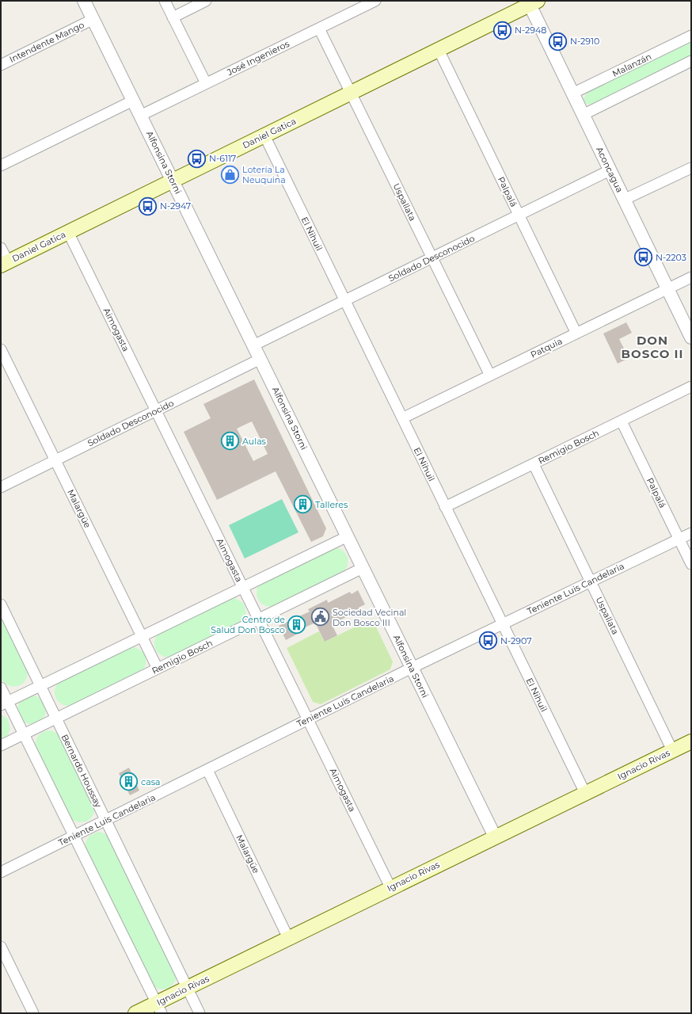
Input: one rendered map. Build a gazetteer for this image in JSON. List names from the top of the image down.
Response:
{
  "streets": {
    "main road": ["Daniel Gatica", "Ignacio Rivas"],
    "street": [
      "Intendente Mango",
      "José Ingenieros",
      "Malanzán",
      "Alfonsina Storni",
      "Aconcagua",
      "Palpalá",
      "Uspallata",
      "El Nihuil",
      "Soldado Desconocido",
      "Aimogasta",
      "Patquia",
      "Remigio Bosch",
      "Malargüe",
      "Teniente Luis Candelaria",
      "Bernardo Houssay"
    ]
  },
  "crossings": [
    ["Intendente Mango", "Alfonsina Storni"],
    ["José Ingenieros", "Alfonsina Storni"],
    ["José Ingenieros", "Uspallata"],
    ["Malanzán", "Aconcagua"],
    ["Daniel Gatica", "Alfonsina Storni"],
    ["Daniel Gatica", "Aconcagua"],
    ["Daniel Gatica", "Palpalá"],
    ["Daniel Gatica", "Uspallata"],
    ["Daniel Gatica", "El Nihuil"],
    ["Daniel Gatica", "Aimogasta"],
    ["Alfonsina Storni", "Soldado Desconocido"],
    ["Alfonsina Storni", "Remigio Bosch"],
    ["Alfonsina Storni", "Teniente Luis Candelaria"],
    ["Alfonsina Storni", "Ignacio Rivas"],
    ["Aconcagua", "Soldado Desconocido"],
    ["Aconcagua", "Patquia"],
    ["Palpalá", "Soldado Desconocido"],
    ["Palpalá", "Patquia"],
    ["Palpalá", "Remigio Bosch"],
    ["Palpalá", "Teniente Luis Candelaria"],
    ["Uspallata", "Soldado Desconocido"],
    ["Uspallata", "Patquia"],
    ["Uspallata", "Remigio Bosch"],
    ["Uspallata", "Teniente Luis Candelaria"],
    ["Uspallata", "Ignacio Rivas"],
    ["El Nihuil", "Soldado Desconocido"],
    ["El Nihuil", "Patquia"],
    ["El Nihuil", "Remigio Bosch"],
    ["El Nihuil", "Teniente Luis Candelaria"],
    ["El Nihuil", "Ignacio Rivas"],
    ["Soldado Desconocido", "Aimogasta"],
    ["Soldado Desconocido", "Malargüe"],
    ["Aimogasta", "Remigio Bosch"],
    ["Aimogasta", "Teniente Luis Candelaria"],
    ["Aimogasta", "Ignacio Rivas"],
    ["Remigio Bosch", "Malargüe"],
    ["Remigio Bosch", "Bernardo Houssay"],
    ["Malargüe", "Teniente Luis Candelaria"],
    ["Malargüe", "Ignacio Rivas"],
    ["Teniente Luis Candelaria", "Bernardo Houssay"],
    ["Ignacio Rivas", "Bernardo Houssay"]
  ],
  "districts": ["DON BOSCO II"],
  "places": {
    "bus stop": [
      "N-2948",
      "N-2910",
      "N-6117",
      "N-2947",
      "N-2203",
      "N-2907"
    ],
    "shop": ["Lotería La Neuquina"],
    "building": [
      "Aulas",
      "Talleres",
      "Centro de Salud Don Bosco",
      "casa"
    ],
    "public building": ["Sociedad Vecinal Don Bosco III"]
  }
}
